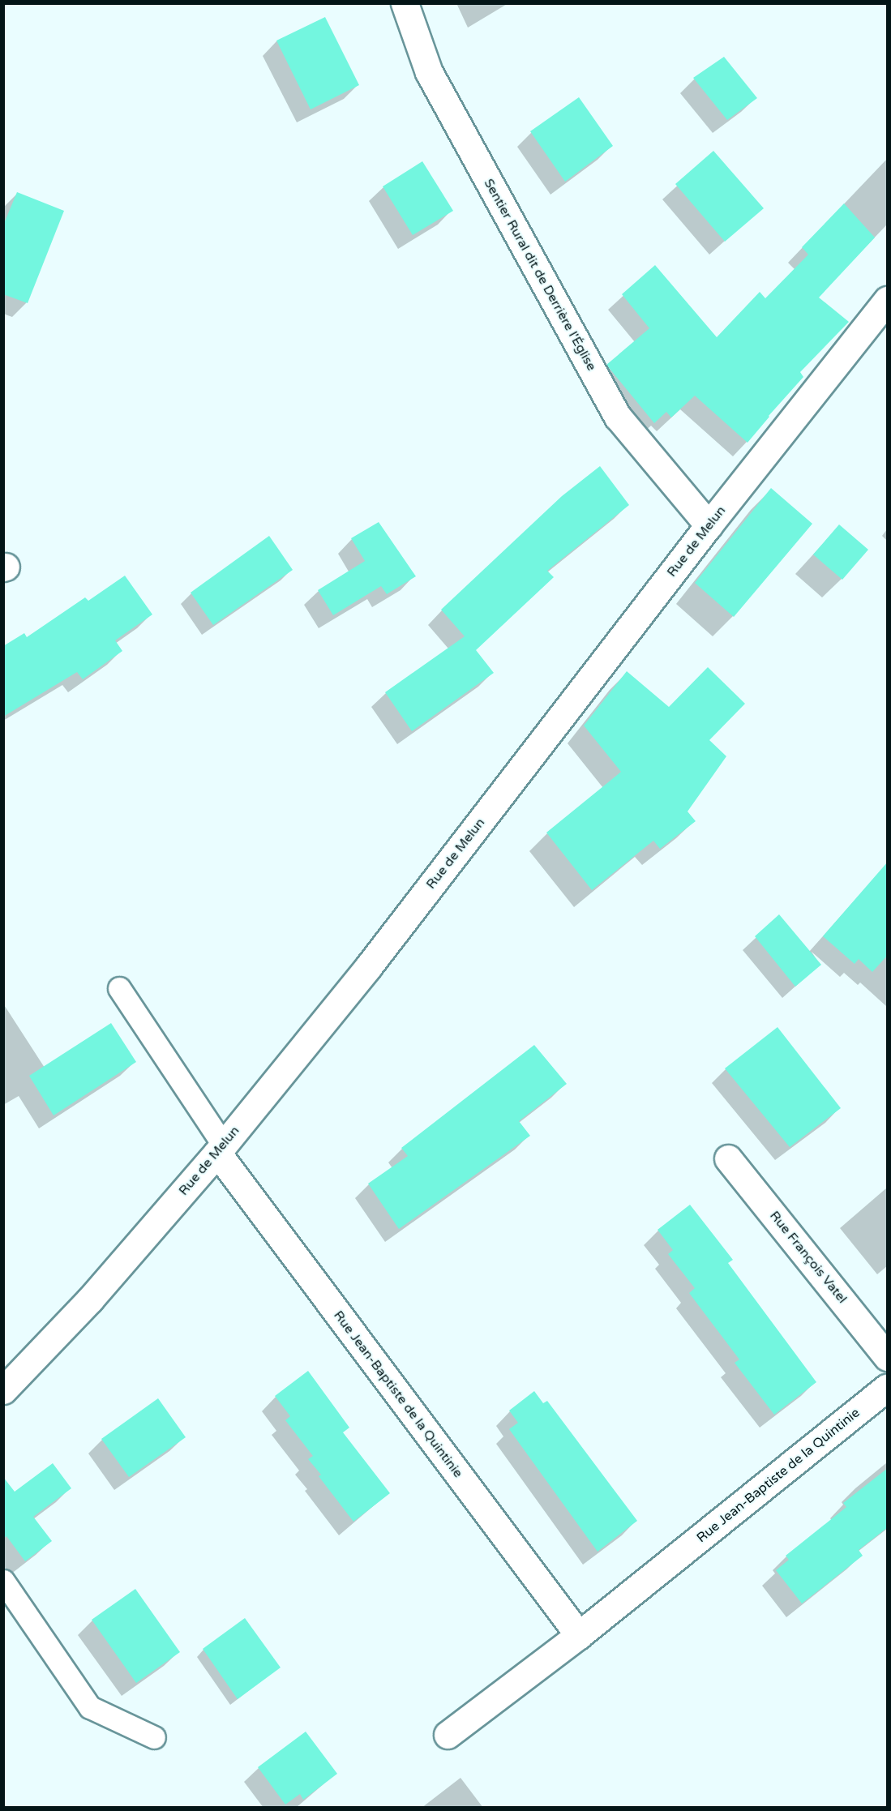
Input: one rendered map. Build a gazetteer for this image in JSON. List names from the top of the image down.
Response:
{
  "streets": {
    "street": [
      "Sentier Rural dit de Derrière l'Église",
      "Rue de Melun",
      "Rue François Vatel",
      "Rue Jean-Baptiste de la Quintinie"
    ]
  },
  "crossings": [
    ["Sentier Rural dit de Derrière l'Église", "Rue de Melun"],
    ["Rue de Melun", "Rue Jean-Baptiste de la Quintinie"]
  ]
}
